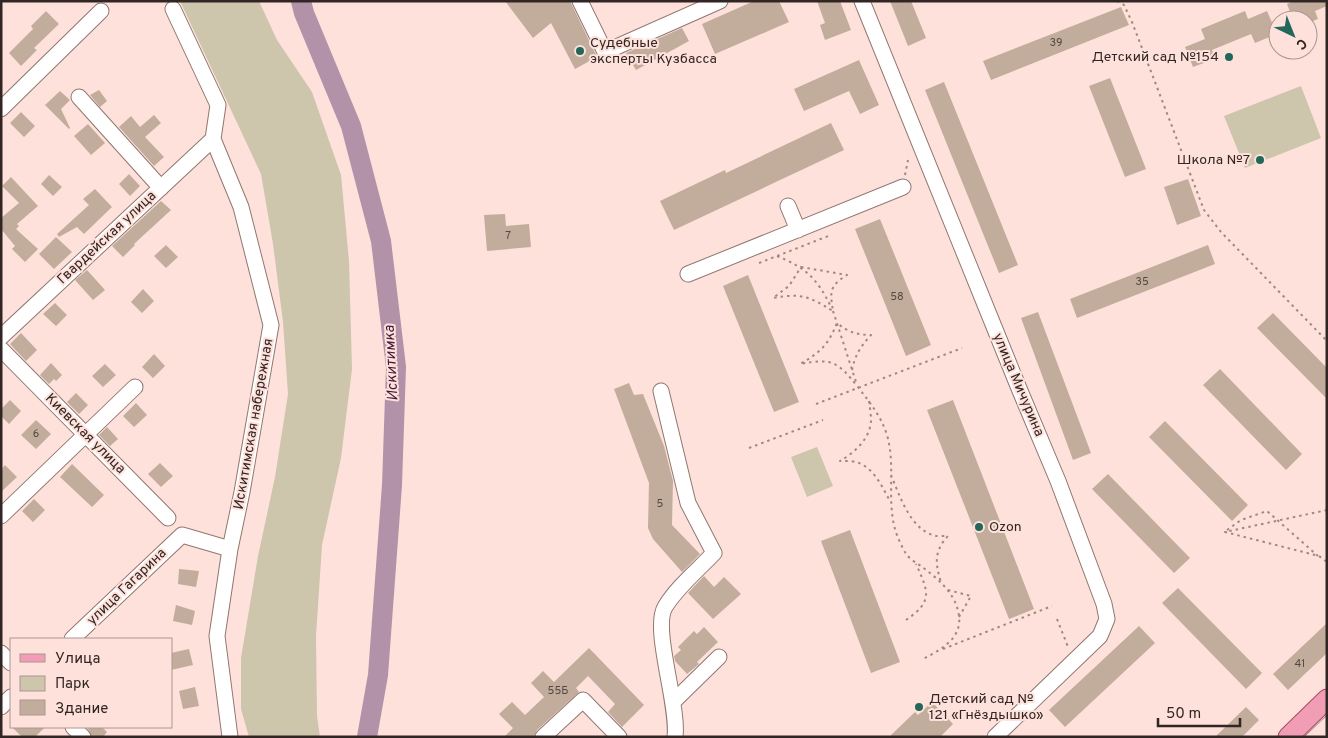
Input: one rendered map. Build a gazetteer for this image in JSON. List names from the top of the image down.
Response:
{
  "streets": {
    "street": [
      "Гвардейская улица",
      "улица Мичурина",
      "Искитимская набережная",
      "Киевская улица",
      "улица Гагарина"
    ]
  },
  "crossings": [
    ["Гвардейская улица", "Искитимская набережная"],
    ["Искитимская набережная", "улица Гагарина"]
  ],
  "water": ["Искитимка"],
  "places": [
    "Судебные эксперты Кузбасса",
    "Детский сад №154",
    "Школа №7",
    "Ozon",
    "Детский сад № 121 «Гнёздышко»"
  ],
  "house_numbers": [
    "39",
    "7",
    "35",
    "58",
    "6",
    "5",
    "41",
    "55Б"
  ],
  "legend": ["Улица", "Парк", "Здание"],
  "scale_bar": "50 m",
  "north": "bottom right"
}
